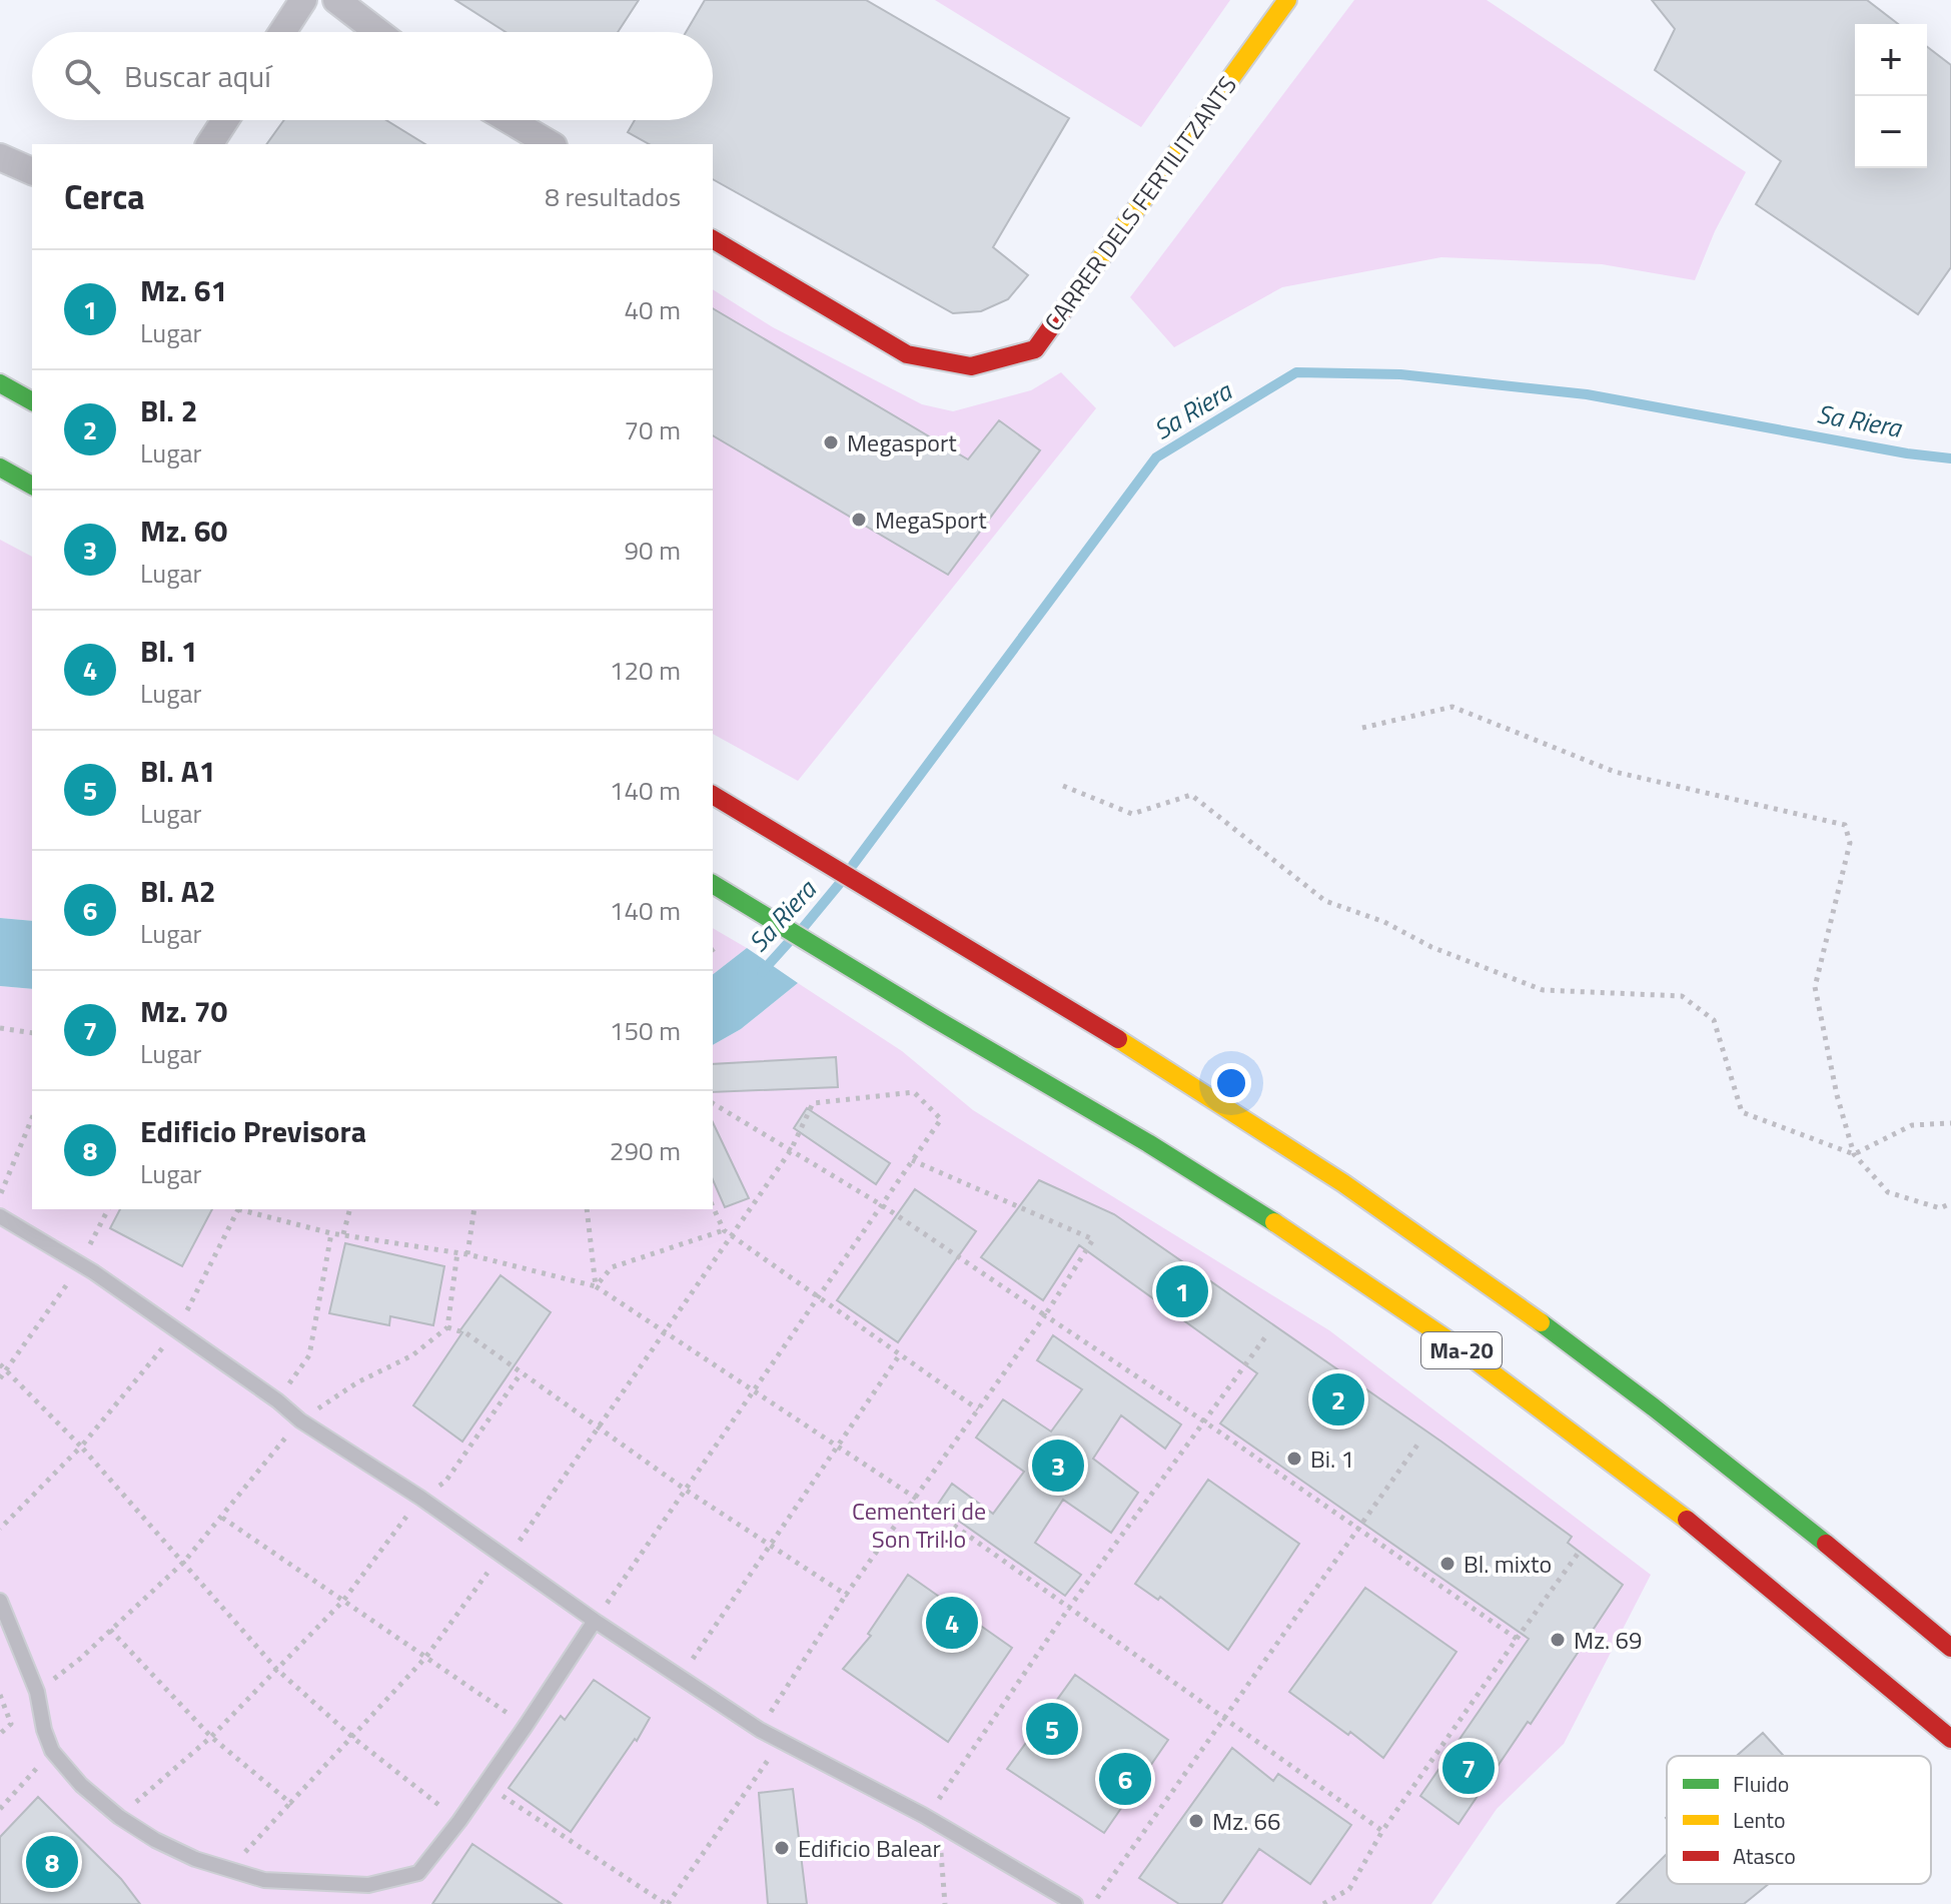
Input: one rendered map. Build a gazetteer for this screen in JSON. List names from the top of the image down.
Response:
{
  "streets": {
    "main road": ["CARRER DELS FERTILITZANTS", "Ma-20"]
  },
  "water": ["Sa Riera"],
  "parks": ["Cementeri de Son Tril·lo"],
  "places": [
    "Megasport",
    "MegaSport",
    "Bi. 1",
    "Bl. mixto",
    "Mz. 69",
    "Mz. 66",
    "Edificio Balear"
  ],
  "legend": ["Fluido", "Lento", "Atasco"],
  "page": {
    "map_buttons": ["+", "−"],
    "search": "Buscar aquí",
    "heading": ["Cerca", "8 resultados"],
    "list": [
      {
        "mark": "1",
        "name": "Mz. 61",
        "note": "Lugar",
        "value": "40 m"
      },
      {
        "mark": "2",
        "name": "Bl. 2",
        "note": "Lugar",
        "value": "70 m"
      },
      {
        "mark": "3",
        "name": "Mz. 60",
        "note": "Lugar",
        "value": "90 m"
      },
      {
        "mark": "4",
        "name": "Bl. 1",
        "note": "Lugar",
        "value": "120 m"
      },
      {
        "mark": "5",
        "name": "Bl. A1",
        "note": "Lugar",
        "value": "140 m"
      },
      {
        "mark": "6",
        "name": "Bl. A2",
        "note": "Lugar",
        "value": "140 m"
      },
      {
        "mark": "7",
        "name": "Mz. 70",
        "note": "Lugar",
        "value": "150 m"
      },
      {
        "mark": "8",
        "name": "Edificio Previsora",
        "note": "Lugar",
        "value": "290 m"
      }
    ],
    "pins": [
      "1",
      "2",
      "3",
      "4",
      "5",
      "7",
      "6",
      "8"
    ]
  }
}
